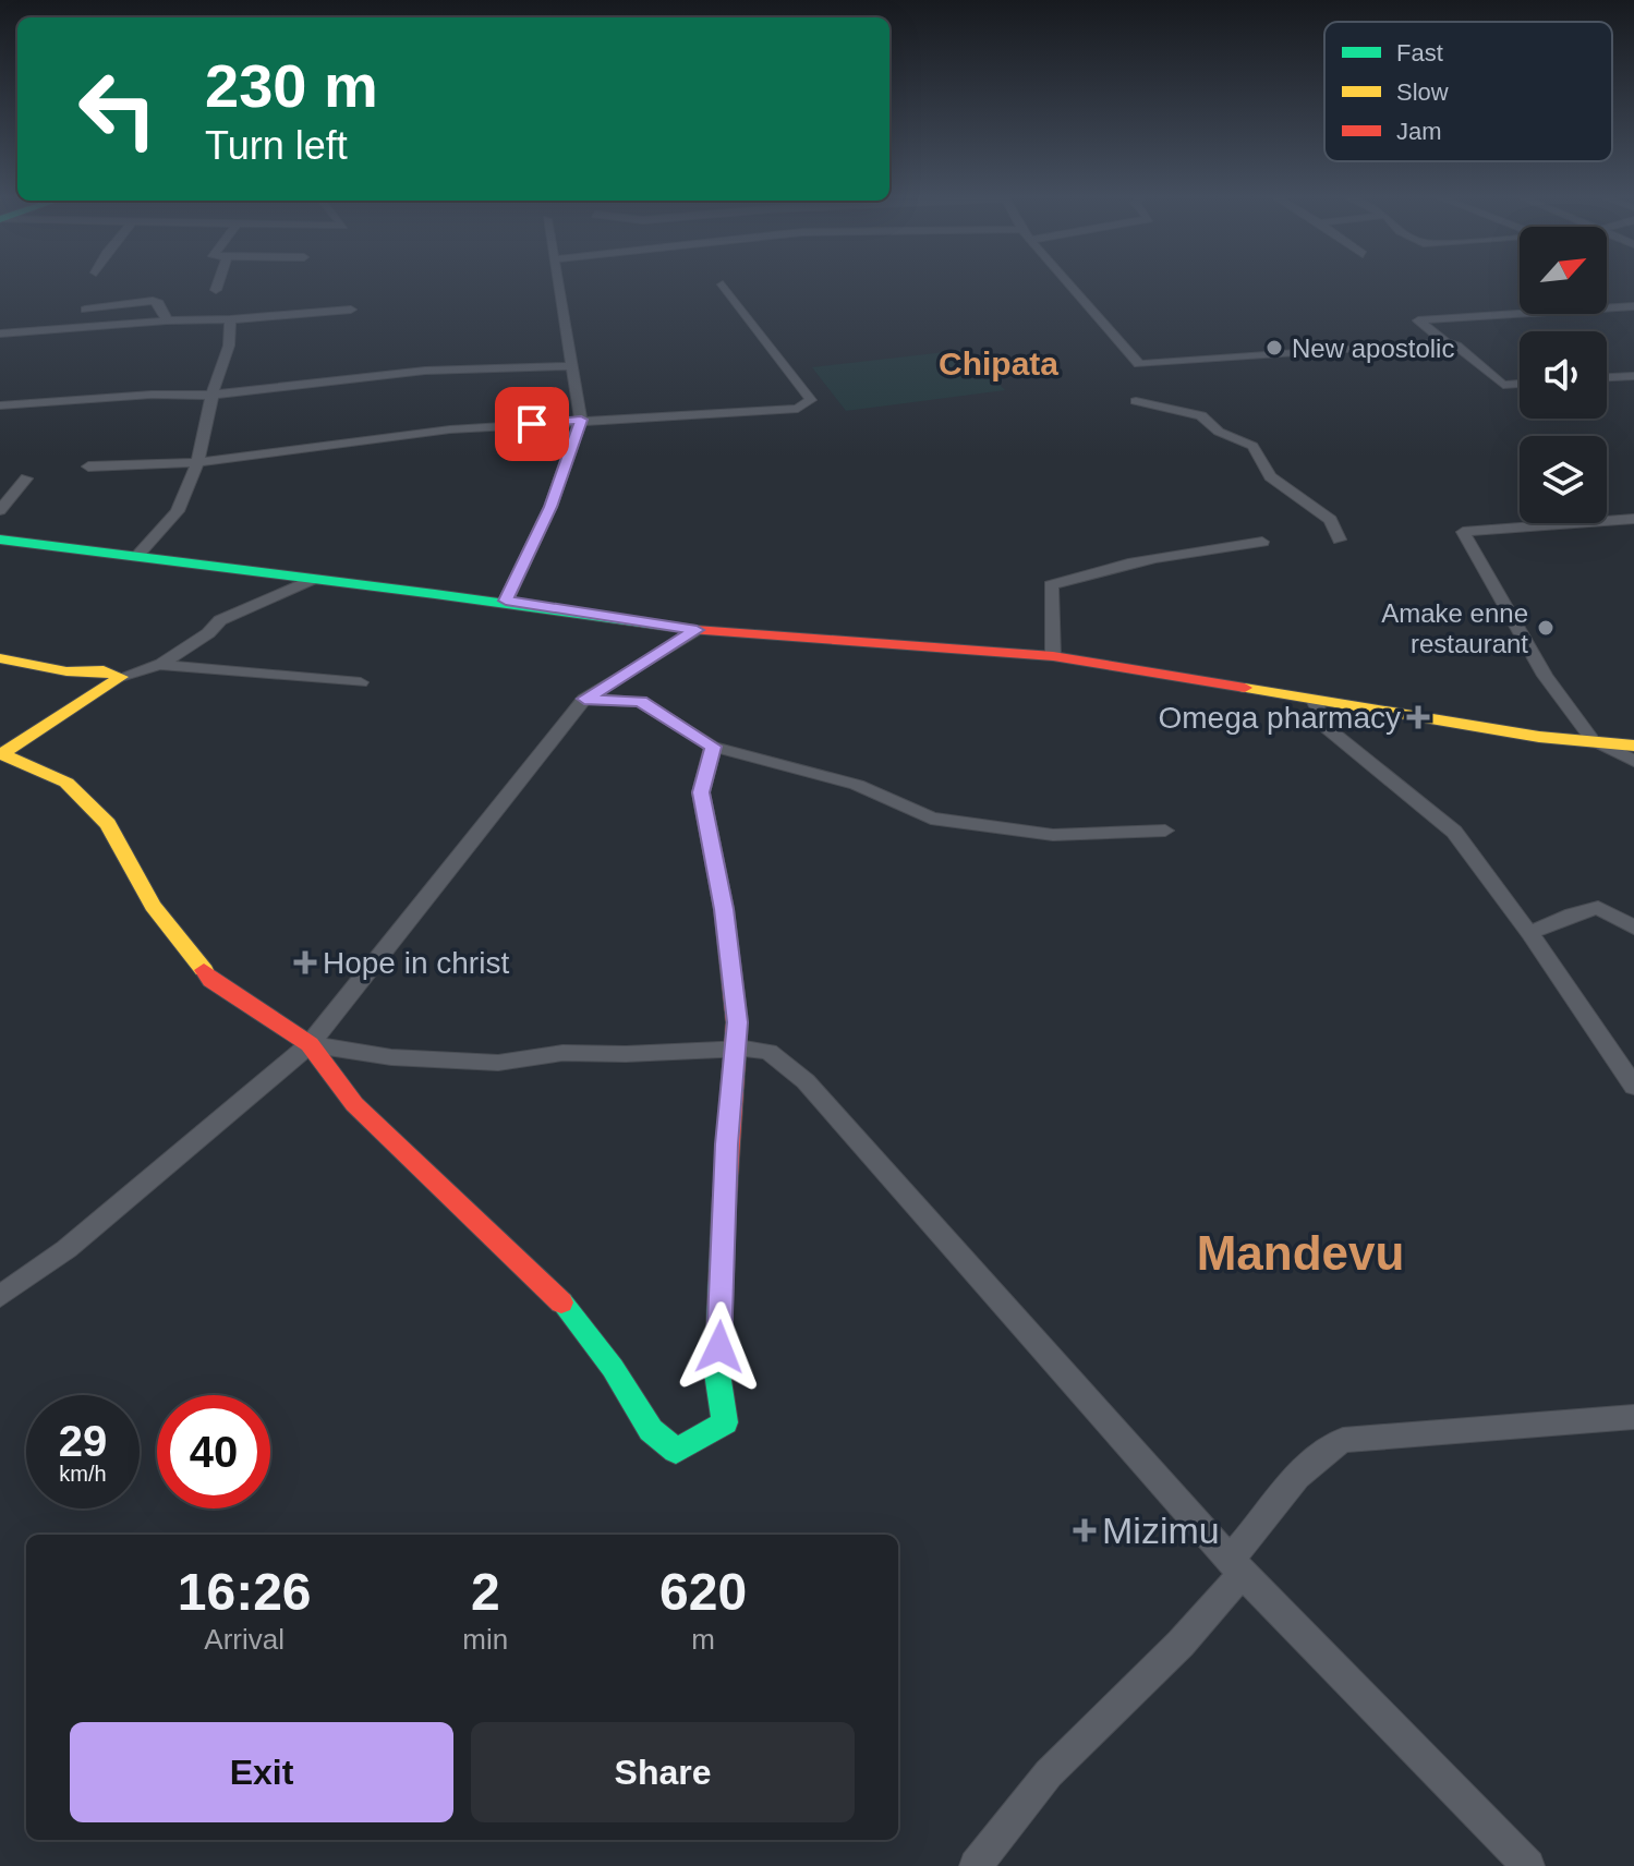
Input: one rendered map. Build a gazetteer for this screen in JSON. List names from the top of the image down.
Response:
{
  "districts": ["Chipata", "Mandevu"],
  "places": {
    "other": ["New apostolic", "Amake enne restaurant"],
    "health": ["Omega pharmacy", "Hope in christ", "Mizimu"]
  },
  "legend": ["Fast", "Slow", "Jam"],
  "north": "top right",
  "page": {
    "turn": ["230 m", "Turn left"],
    "speed": "29 km/h",
    "limit": "40",
    "eta": [
      "16:26",
      "Arrival",
      "2",
      "min",
      "620",
      "m"
    ],
    "buttons": ["Exit", "Share"]
  }
}
